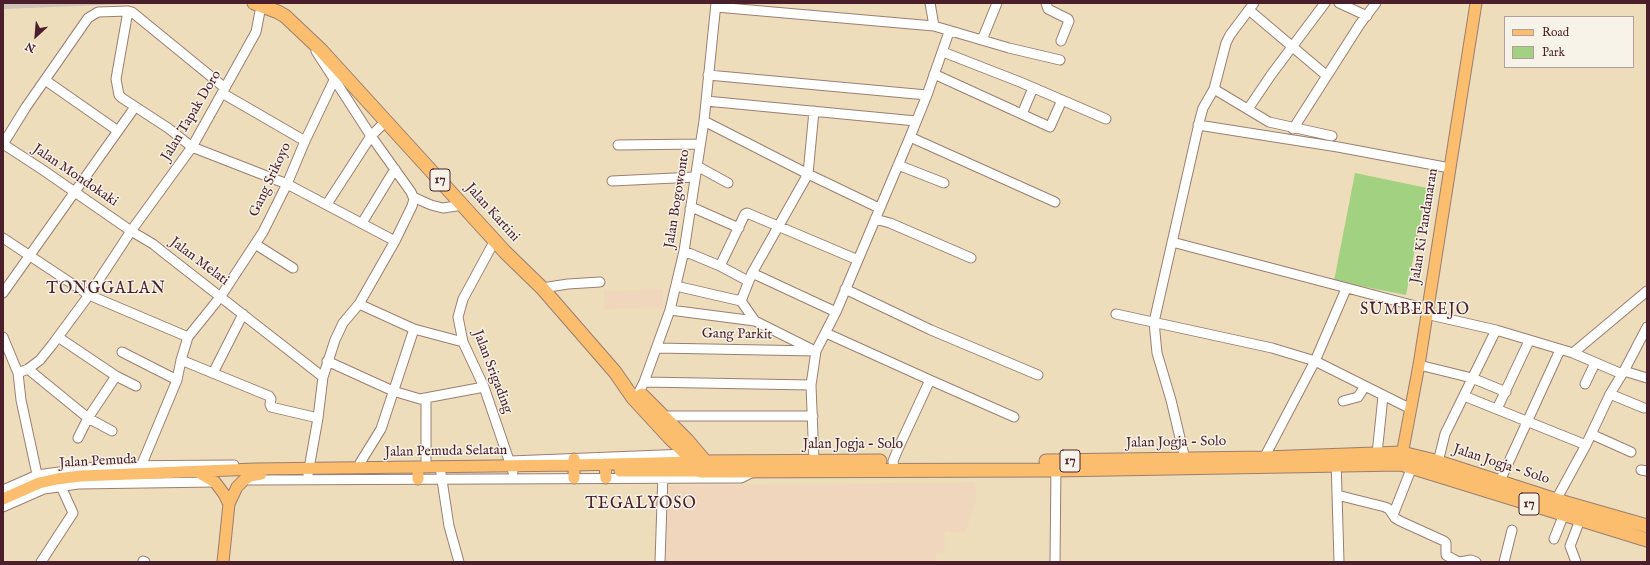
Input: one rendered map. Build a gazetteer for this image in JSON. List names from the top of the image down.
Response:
{
  "streets": {
    "highway": ["17", "Jalan Kartini", "Jalan Jogja - Solo"],
    "main road": ["Jalan Ki Pandanaran", "Jalan Pemuda Selatan", "Jalan Pemuda"],
    "street": [
      "Jalan Tapak Doro",
      "Jalan Mondokaki",
      "Gang Srikoyo",
      "Jalan Bogowonto",
      "Jalan Melati",
      "Gang Parkit",
      "Jalan Srigading"
    ]
  },
  "crossings": [
    ["Jalan Tapak Doro", "Jalan Mondokaki"],
    ["Jalan Tapak Doro", "Jalan Kartini"],
    ["Jalan Tapak Doro", "Jalan Melati"],
    ["Jalan Mondokaki", "Jalan Melati"],
    ["Gang Srikoyo", "Jalan Kartini"],
    ["Gang Srikoyo", "Jalan Melati"],
    ["Jalan Bogowonto", "Jalan Kartini"],
    ["Jalan Bogowonto", "Gang Parkit"],
    ["Jalan Kartini", "Jalan Srigading"],
    ["Jalan Kartini", "Jalan Jogja - Solo"],
    ["Jalan Kartini", "Jalan Pemuda Selatan"],
    ["Jalan Ki Pandanaran", "Jalan Jogja - Solo"],
    ["Jalan Srigading", "Jalan Pemuda Selatan"],
    ["Jalan Jogja - Solo", "Jalan Pemuda Selatan"],
    ["Jalan Pemuda Selatan", "Jalan Pemuda"]
  ],
  "districts": ["TONGGALAN", "SUMBEREJO", "TEGALYOSO"],
  "legend": ["Road", "Park"],
  "north": "bottom left"
}
